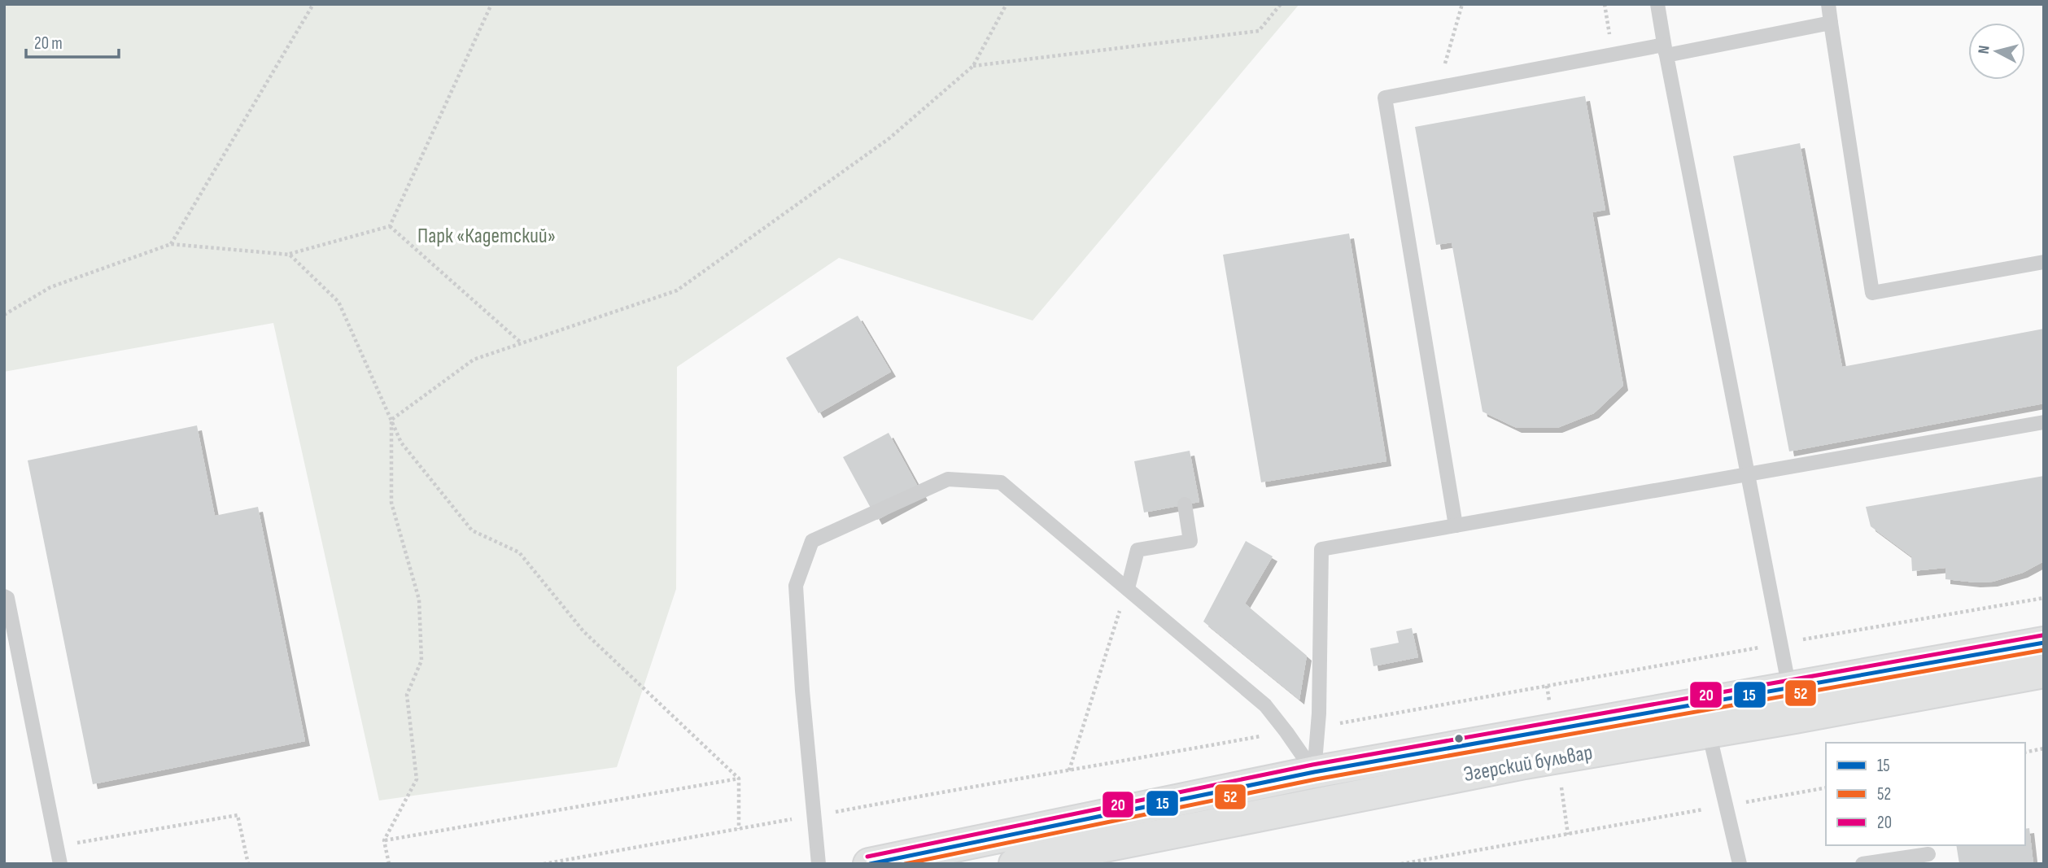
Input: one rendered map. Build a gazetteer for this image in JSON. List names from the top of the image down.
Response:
{
  "streets": {
    "main road": ["Эгерский бульвар"]
  },
  "parks": ["Парк «Кадетский»"],
  "lines": ["transit line 20", "transit line 15", "transit line 52"],
  "legend": ["15", "52", "20"],
  "scale_bar": "20 m",
  "north": "left"
}
